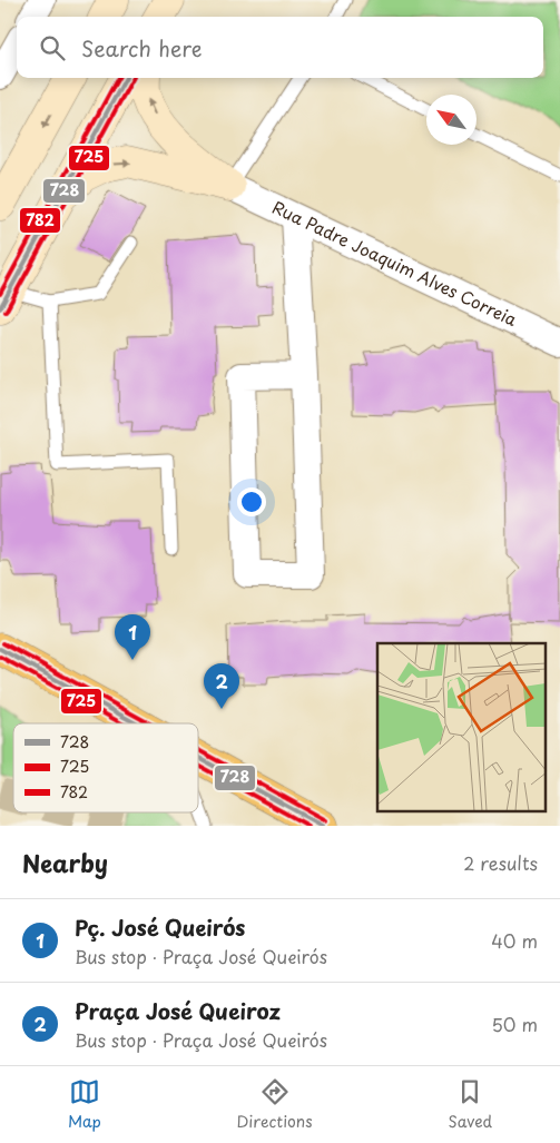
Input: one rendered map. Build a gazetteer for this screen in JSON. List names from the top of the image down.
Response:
{
  "streets": {
    "street": ["Rua Padre Joaquim Alves Correia"]
  },
  "lines": ["transit line 728", "transit line 725", "transit line 782"],
  "legend": ["728", "725", "782"],
  "north": "top left",
  "page": {
    "search": "Search here",
    "pins": ["1", "2"],
    "heading": ["Nearby", "2 results"],
    "list": [
      {
        "mark": "1",
        "name": "Pç. José Queirós",
        "note": "Bus stop · Praça José Queirós",
        "value": "40 m"
      },
      {
        "mark": "2",
        "name": "Praça José Queiroz",
        "note": "Bus stop · Praça José Queirós",
        "value": "50 m"
      }
    ],
    "nav": ["Map", "Directions", "Saved"]
  }
}
